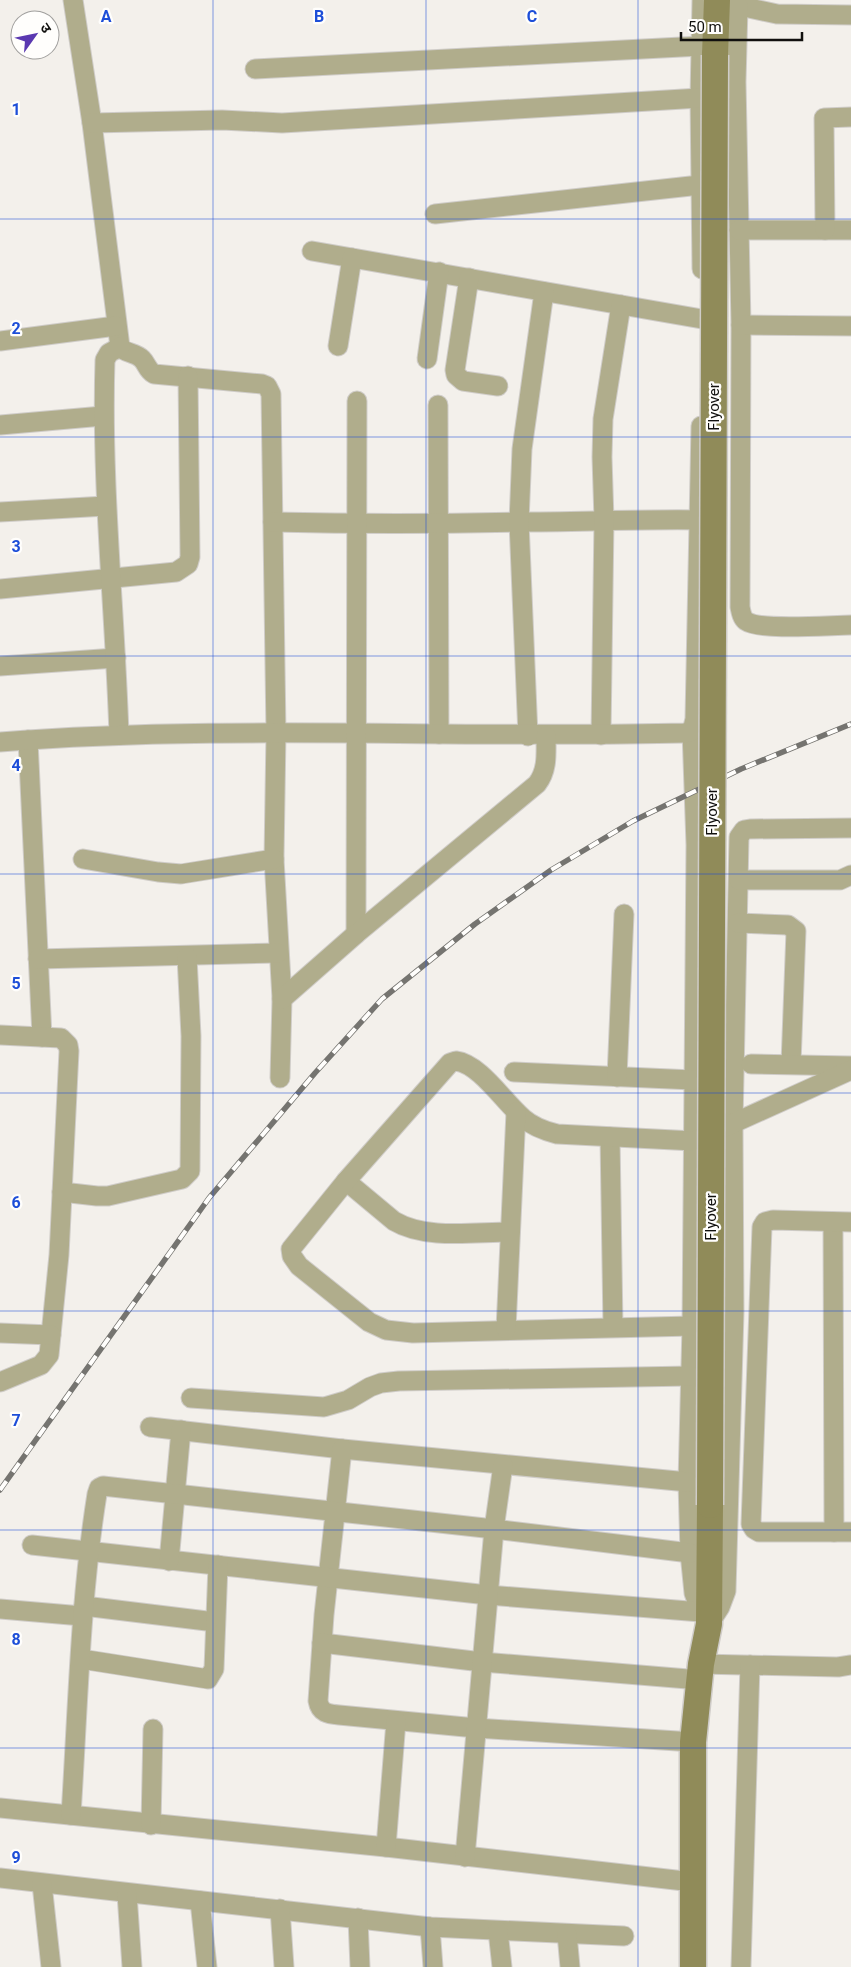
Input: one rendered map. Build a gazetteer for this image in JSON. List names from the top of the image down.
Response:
{
  "streets": {
    "main road": ["Flyover"]
  },
  "scale_bar": "50 m",
  "north": "top right",
  "grid": {
    "columns": ["A", "B", "C"],
    "rows": [
      "1",
      "2",
      "3",
      "4",
      "5",
      "6",
      "7",
      "8",
      "9"
    ]
  }
}
